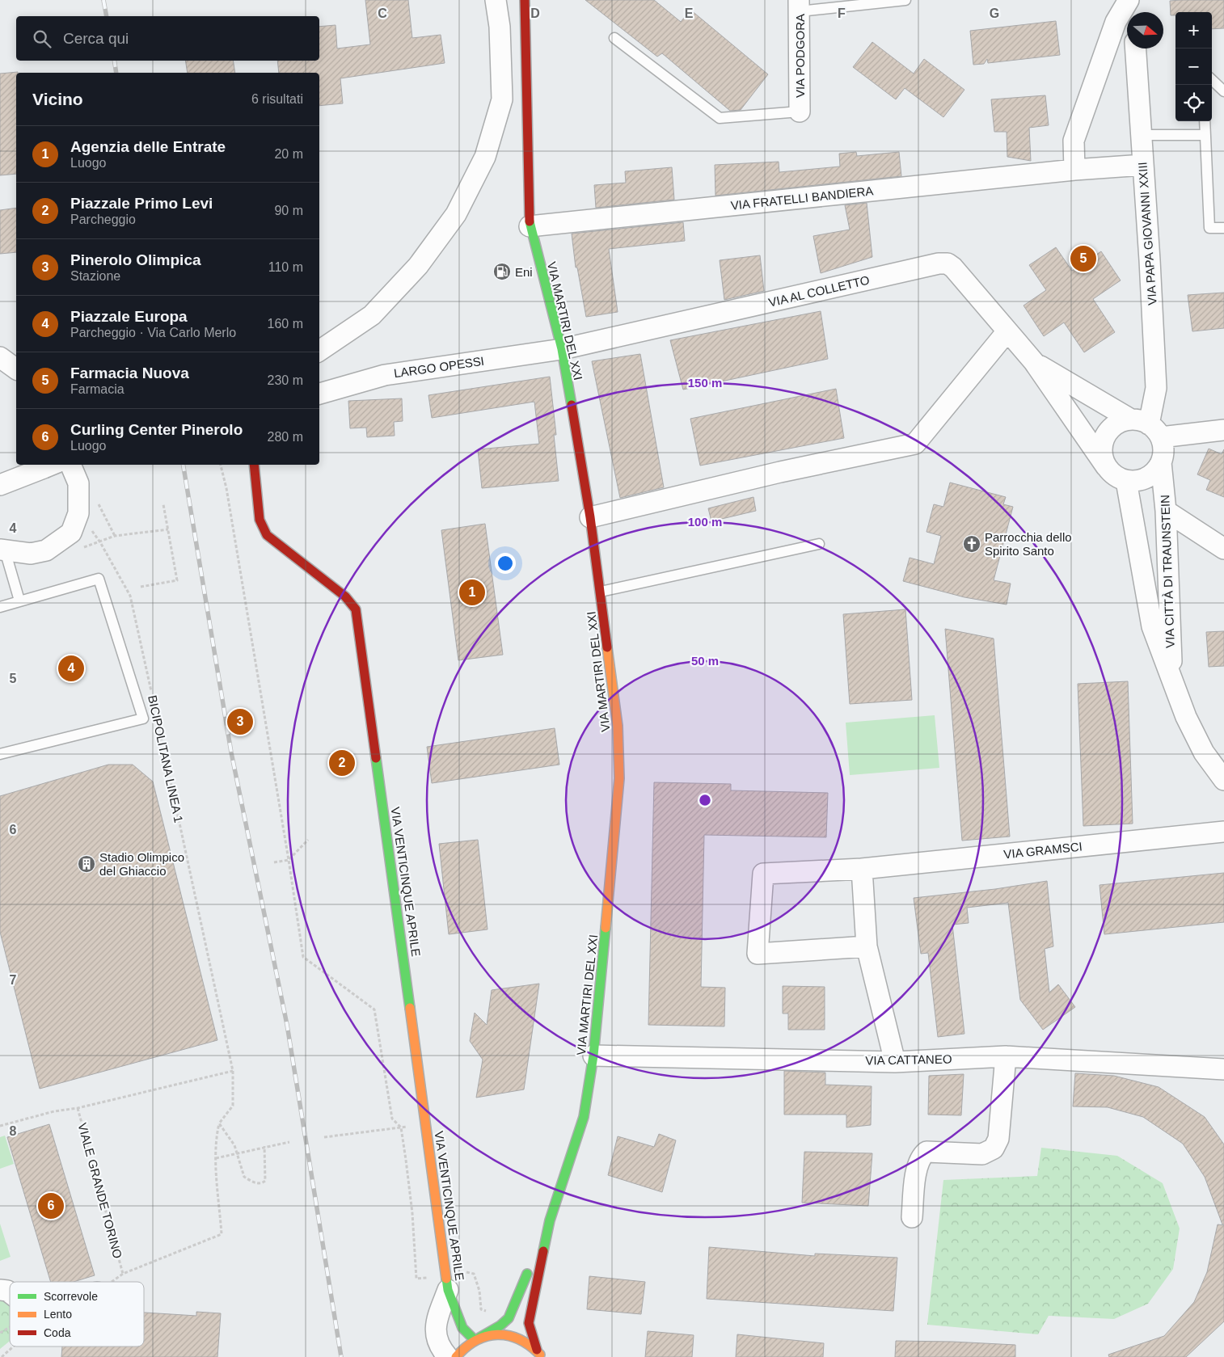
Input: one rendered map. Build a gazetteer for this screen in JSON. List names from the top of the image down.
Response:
{
  "streets": {
    "street": [
      "VIA PODGORA",
      "VIA FRATELLI BANDIERA",
      "VIA PAPA GIOVANNI XXIII",
      "VIA AL COLLETTO",
      "VIA MARTIRI DEL XXI",
      "LARGO OPESSI",
      "VIA CITTÀ DI TRAUNSTEIN",
      "VIA GRAMSCI",
      "VIA VENTICINQUE APRILE",
      "VIA CATTANEO"
    ],
    "path": ["BICIPOLITANA LINEA 1", "VIALE GRANDE TORINO"]
  },
  "crossings": [
    ["VIA FRATELLI BANDIERA", "VIA PAPA GIOVANNI XXIII"],
    ["VIA FRATELLI BANDIERA", "VIA MARTIRI DEL XXI"],
    ["VIA PAPA GIOVANNI XXIII", "VIA AL COLLETTO"],
    ["VIA PAPA GIOVANNI XXIII", "VIA CITTÀ DI TRAUNSTEIN"],
    ["VIA AL COLLETTO", "VIA MARTIRI DEL XXI"],
    ["VIA AL COLLETTO", "LARGO OPESSI"],
    ["VIA AL COLLETTO", "VIA CITTÀ DI TRAUNSTEIN"],
    ["VIA MARTIRI DEL XXI", "LARGO OPESSI"],
    ["VIA MARTIRI DEL XXI", "VIA VENTICINQUE APRILE"],
    ["VIA MARTIRI DEL XXI", "VIA CATTANEO"],
    ["BICIPOLITANA LINEA 1", "VIALE GRANDE TORINO"]
  ],
  "places": {
    "fuel station": ["Eni"],
    "church": ["Parrocchia dello Spirito Santo"],
    "building": ["Stadio Olimpico del Ghiaccio"]
  },
  "legend": ["Scorrevole", "Lento", "Coda"],
  "north": "right",
  "page": {
    "map_buttons": ["+", "−"],
    "search": "Cerca qui",
    "heading": ["Vicino", "6 risultati"],
    "list": [
      {
        "mark": "1",
        "name": "Agenzia delle Entrate",
        "note": "Luogo",
        "value": "20 m"
      },
      {
        "mark": "2",
        "name": "Piazzale Primo Levi",
        "note": "Parcheggio",
        "value": "90 m"
      },
      {
        "mark": "3",
        "name": "Pinerolo Olimpica",
        "note": "Stazione",
        "value": "110 m"
      },
      {
        "mark": "4",
        "name": "Piazzale Europa",
        "note": "Parcheggio · Via Carlo Merlo",
        "value": "160 m"
      },
      {
        "mark": "5",
        "name": "Farmacia Nuova",
        "note": "Farmacia",
        "value": "230 m"
      },
      {
        "mark": "6",
        "name": "Curling Center Pinerolo",
        "note": "Luogo",
        "value": "280 m"
      }
    ],
    "pins": [
      "5",
      "1",
      "4",
      "3",
      "2",
      "6"
    ]
  },
  "grid": {
    "columns": [
      "C",
      "D",
      "E",
      "F",
      "G"
    ],
    "rows": [
      "4",
      "5",
      "6",
      "7",
      "8"
    ]
  },
  "rings": ["150 m", "100 m", "50 m"]
}
